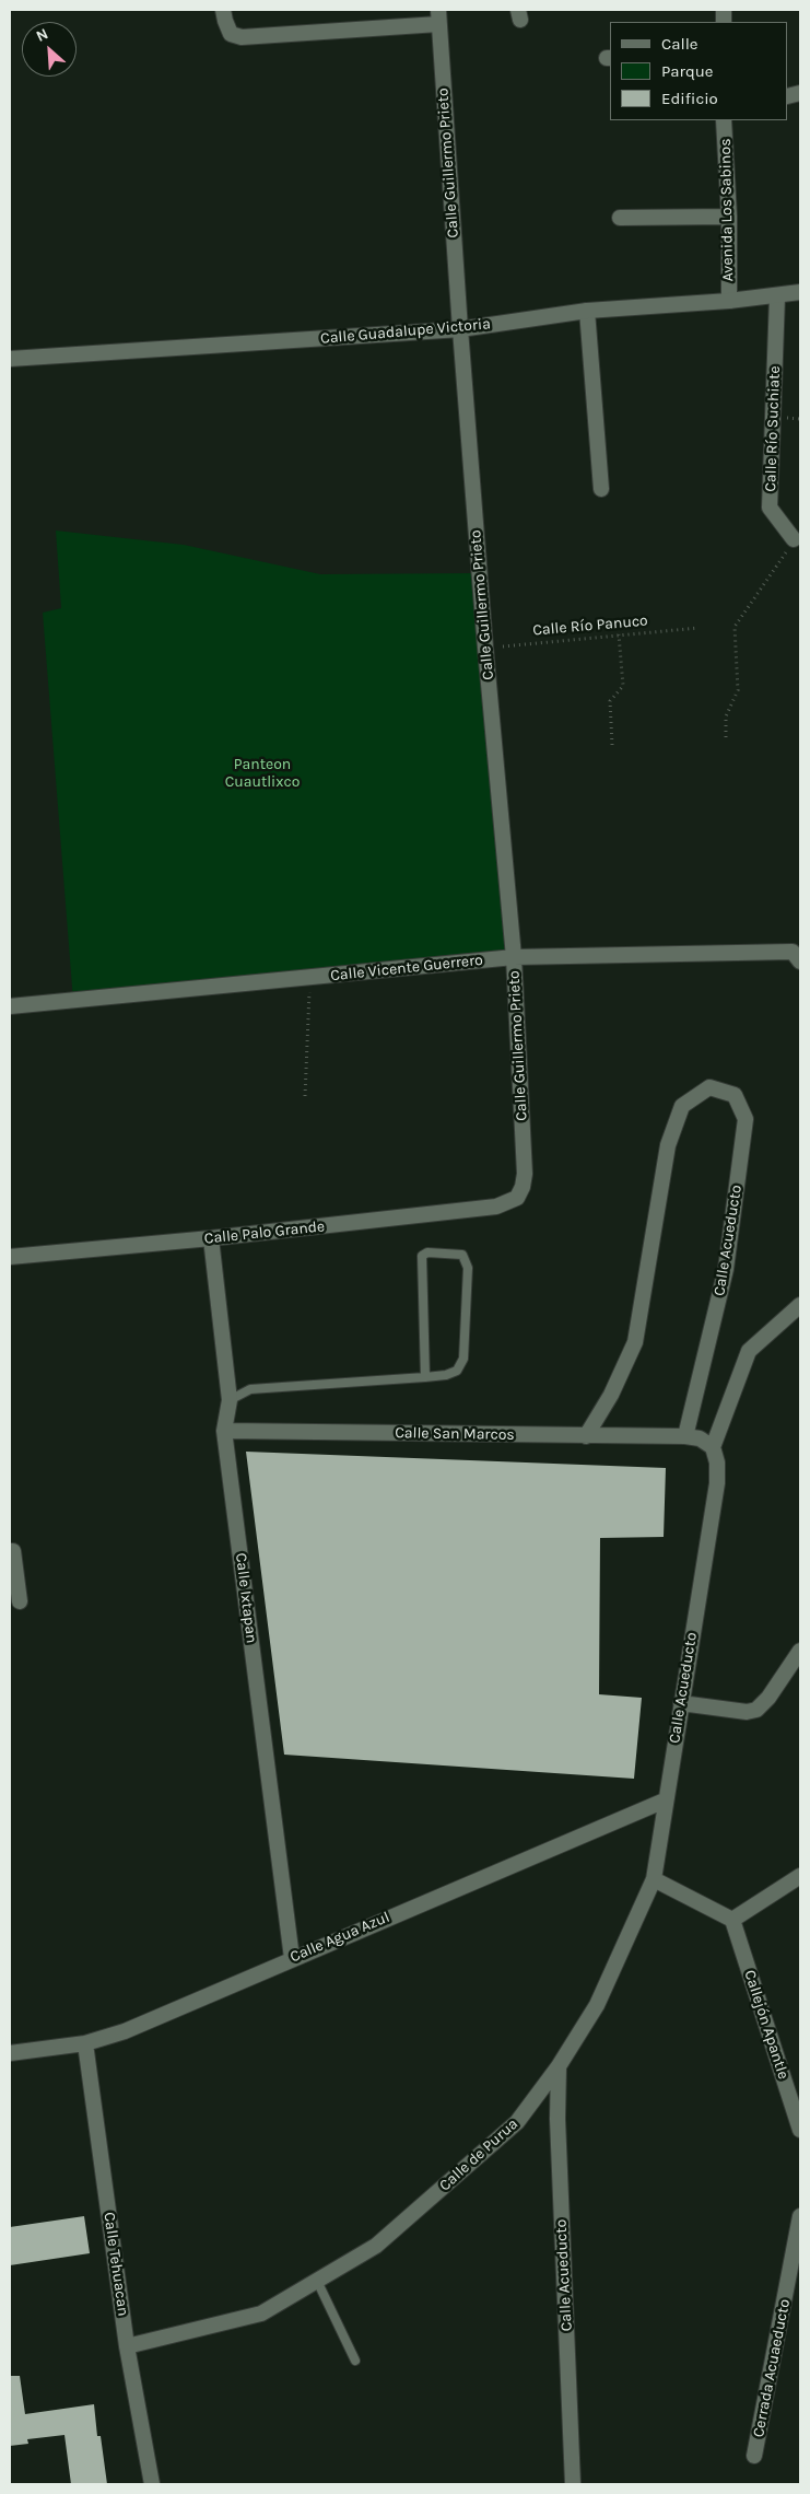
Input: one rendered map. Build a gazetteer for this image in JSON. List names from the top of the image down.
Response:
{
  "streets": {
    "street": [
      "Calle Guillermo Prieto",
      "Avenida Los Sabinos",
      "Calle Guadalupe Victoria",
      "Calle Río Suchiate",
      "Calle Vicente Guerrero",
      "Calle Palo Grande",
      "Calle Acueducto",
      "Calle San Marcos",
      "Calle Ixtapan",
      "Calle Agua Azul",
      "Callejón Apantle",
      "Calle de Purua",
      "Calle Tehuacan",
      "Cerrada Acuaeducto"
    ],
    "path": ["Calle Río Panuco"]
  },
  "crossings": [
    ["Calle Guillermo Prieto", "Calle Guadalupe Victoria"],
    ["Calle Guillermo Prieto", "Calle Río Panuco"],
    ["Calle Guillermo Prieto", "Calle Vicente Guerrero"],
    ["Calle Guillermo Prieto", "Calle Palo Grande"],
    ["Avenida Los Sabinos", "Calle Guadalupe Victoria"],
    ["Calle Guadalupe Victoria", "Calle Río Suchiate"],
    ["Calle Palo Grande", "Calle Ixtapan"],
    ["Calle Acueducto", "Calle San Marcos"],
    ["Calle Acueducto", "Calle Agua Azul"],
    ["Calle Acueducto", "Calle de Purua"],
    ["Calle San Marcos", "Calle Ixtapan"],
    ["Calle Ixtapan", "Calle Agua Azul"],
    ["Calle Agua Azul", "Calle de Purua"],
    ["Calle Agua Azul", "Calle Tehuacan"],
    ["Calle de Purua", "Calle Tehuacan"]
  ],
  "parks": ["Panteon Cuautlixco"],
  "legend": ["Calle", "Parque", "Edificio"],
  "north": "top left"
}
